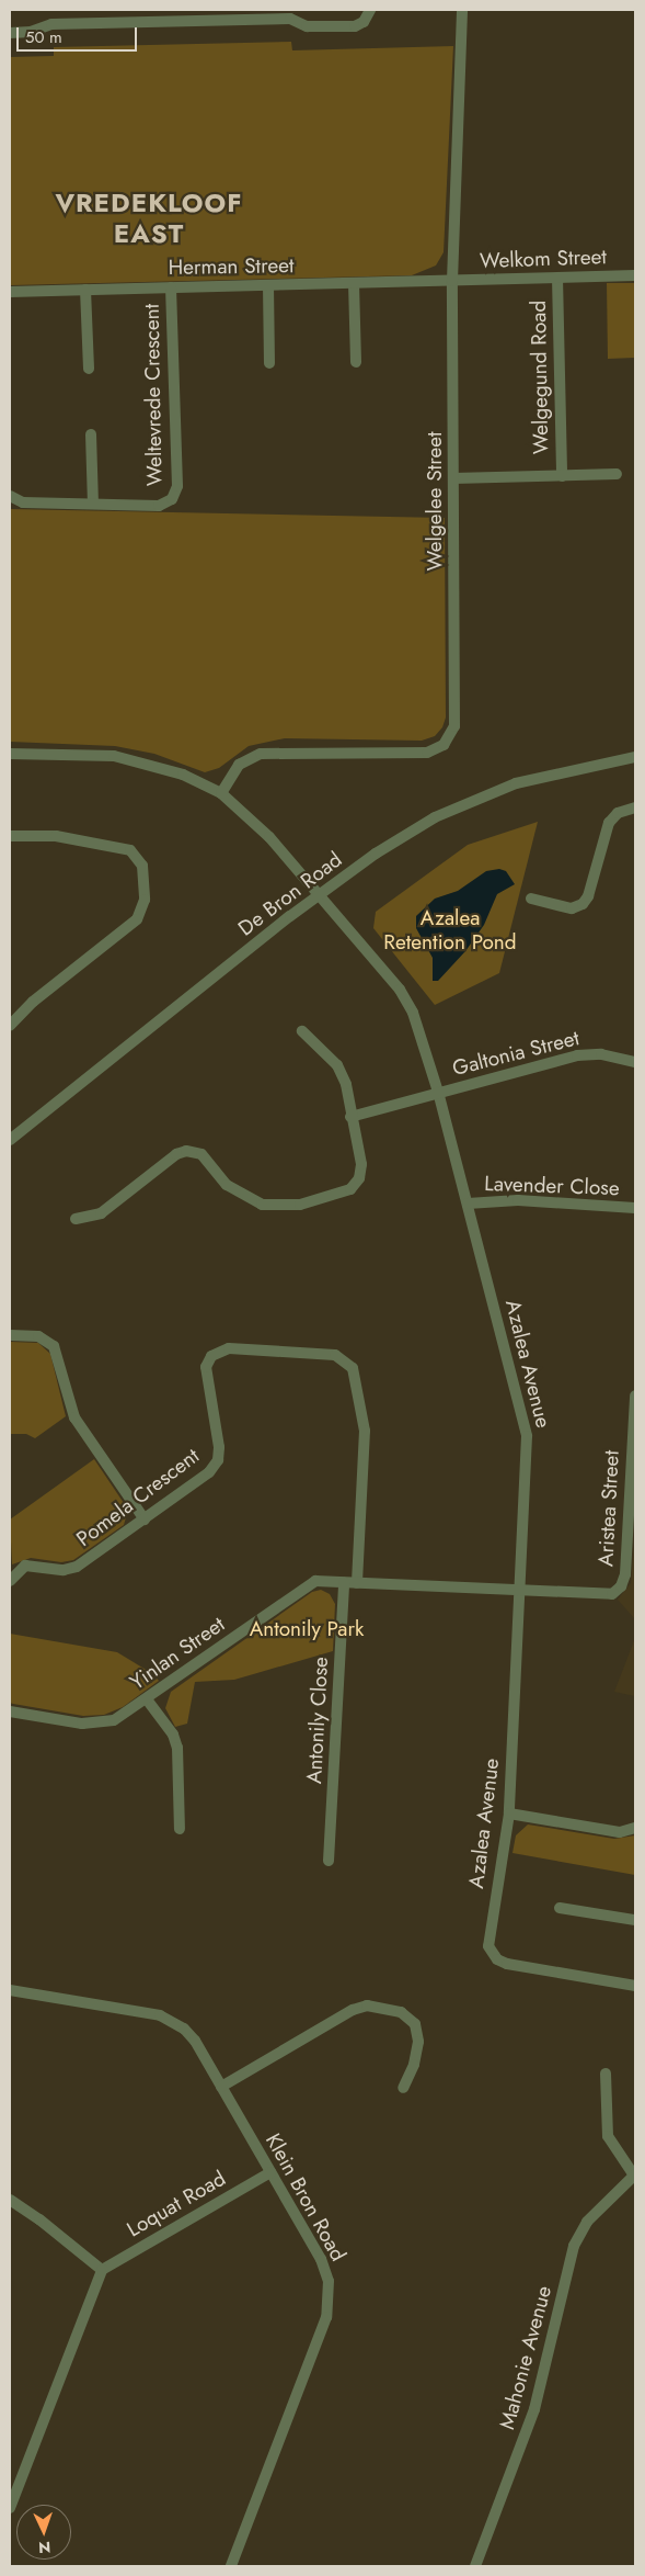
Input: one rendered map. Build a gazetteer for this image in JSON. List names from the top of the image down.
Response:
{
  "streets": {
    "street": [
      "Welkom Street",
      "Herman Street",
      "Welgegund Road",
      "Weltevrede Crescent",
      "Welgelee Street",
      "De Bron Road",
      "Galtonia Street",
      "Lavender Close",
      "Azalea Avenue",
      "Pomela Crescent",
      "Aristea Street",
      "Yinlan Street",
      "Antonily Close",
      "Klein Bron Road",
      "Loquat Road",
      "Mahonie Avenue"
    ]
  },
  "crossings": [
    ["Welkom Street", "Herman Street"],
    ["Welkom Street", "Welgegund Road"],
    ["Welkom Street", "Welgelee Street"],
    ["Herman Street", "Weltevrede Crescent"],
    ["Herman Street", "Welgelee Street"],
    ["Welgegund Road", "Welgelee Street"],
    ["Welgelee Street", "Azalea Avenue"],
    ["De Bron Road", "Azalea Avenue"],
    ["Galtonia Street", "Azalea Avenue"],
    ["Lavender Close", "Azalea Avenue"],
    ["Azalea Avenue", "Aristea Street"],
    ["Azalea Avenue", "Yinlan Street"],
    ["Pomela Crescent", "Yinlan Street"],
    ["Aristea Street", "Yinlan Street"],
    ["Yinlan Street", "Antonily Close"],
    ["Klein Bron Road", "Loquat Road"]
  ],
  "districts": ["VREDEKLOOF EAST"],
  "parks": ["Azalea Retention Pond", "Antonily Park"],
  "scale_bar": "50 m",
  "north": "bottom"
}
